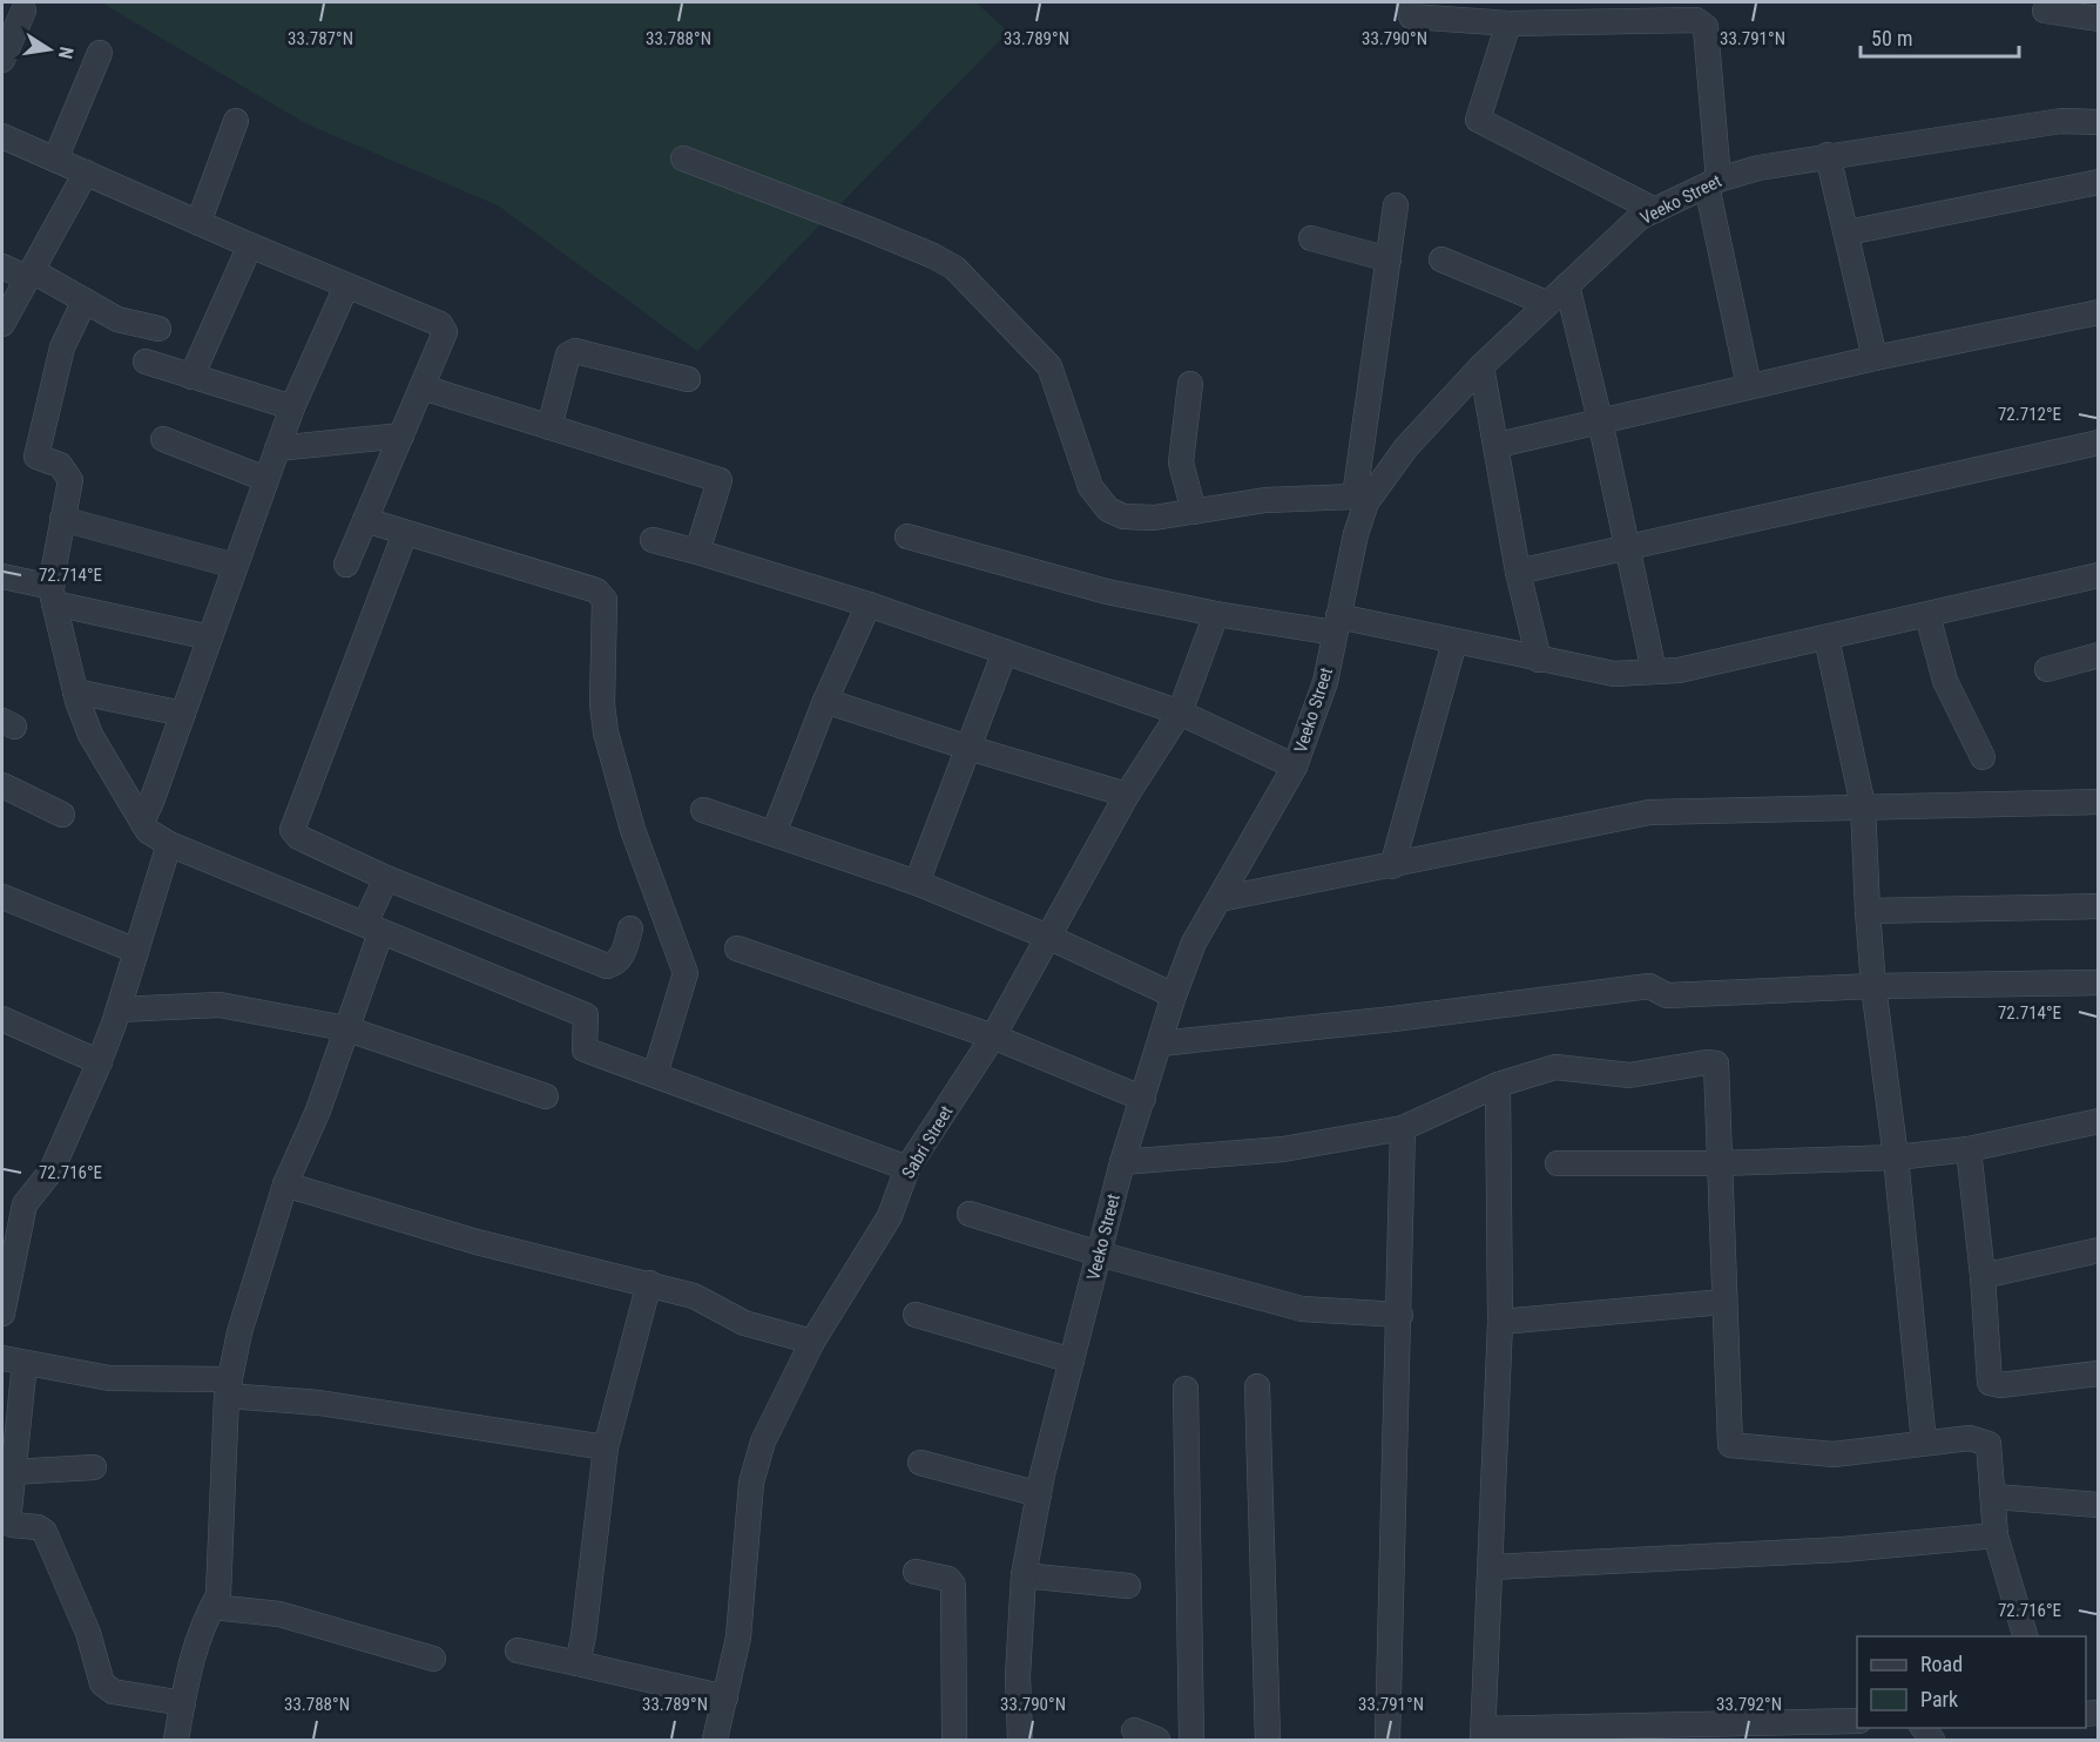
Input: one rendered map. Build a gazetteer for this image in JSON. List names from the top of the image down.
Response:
{
  "streets": {
    "street": ["Veeko Street", "Sabri Street"]
  },
  "legend": ["Road", "Park"],
  "scale_bar": "50 m",
  "north": "right",
  "coordinates": [
    "33.787°N",
    "33.788°N",
    "33.789°N",
    "33.790°N",
    "33.791°N",
    "72.712°E",
    "72.714°E",
    "72.716°E",
    "33.792°N"
  ]
}
